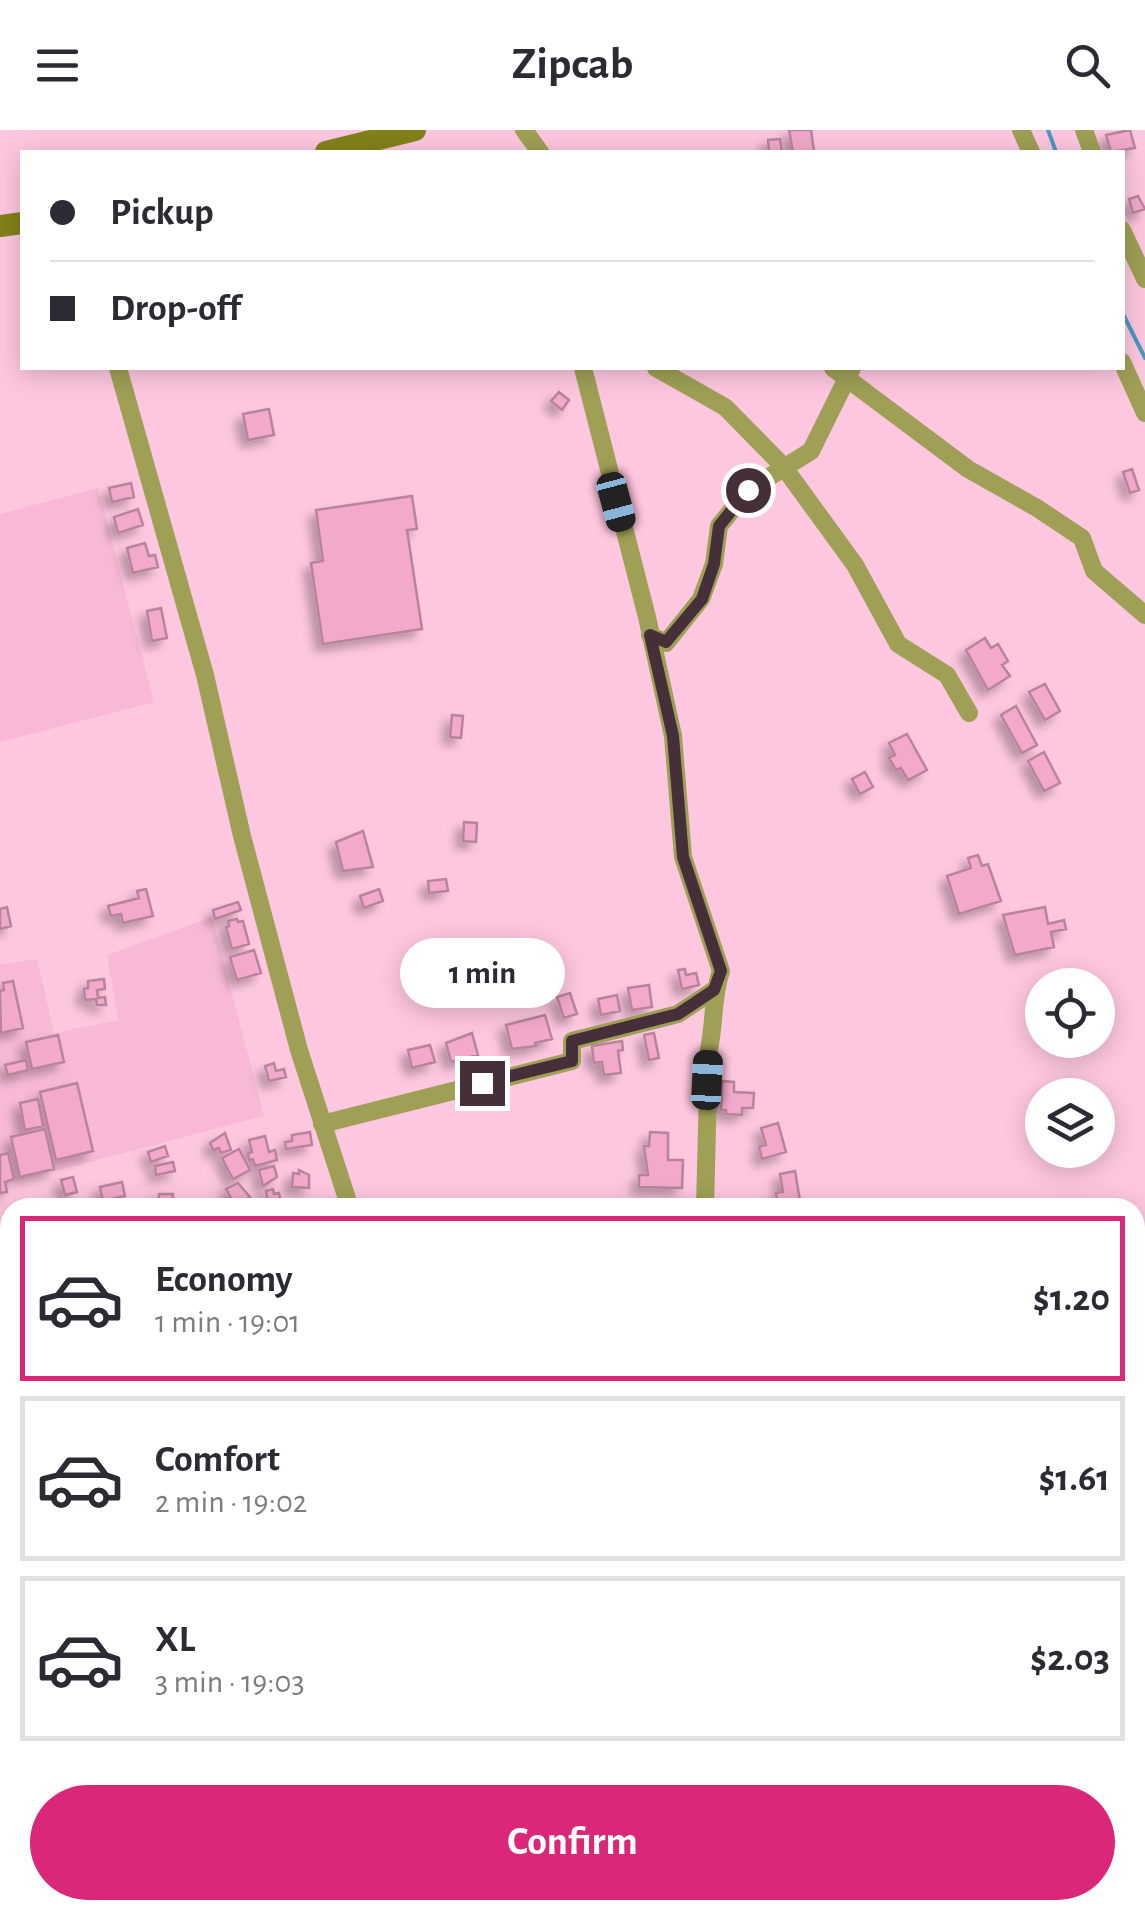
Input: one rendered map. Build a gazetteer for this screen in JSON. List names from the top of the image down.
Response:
{
  "page": {
    "header": "Zipcab",
    "banner": ["Pickup", "Drop-off"],
    "bubble": "1 min",
    "list": [
      {
        "name": "Economy",
        "note": "1 min · 19:01",
        "value": "$1.20"
      },
      {
        "name": "Comfort",
        "note": "2 min · 19:02",
        "value": "$1.61"
      },
      {
        "name": "XL",
        "note": "3 min · 19:03",
        "value": "$2.03"
      }
    ],
    "buttons": "Confirm"
  }
}
